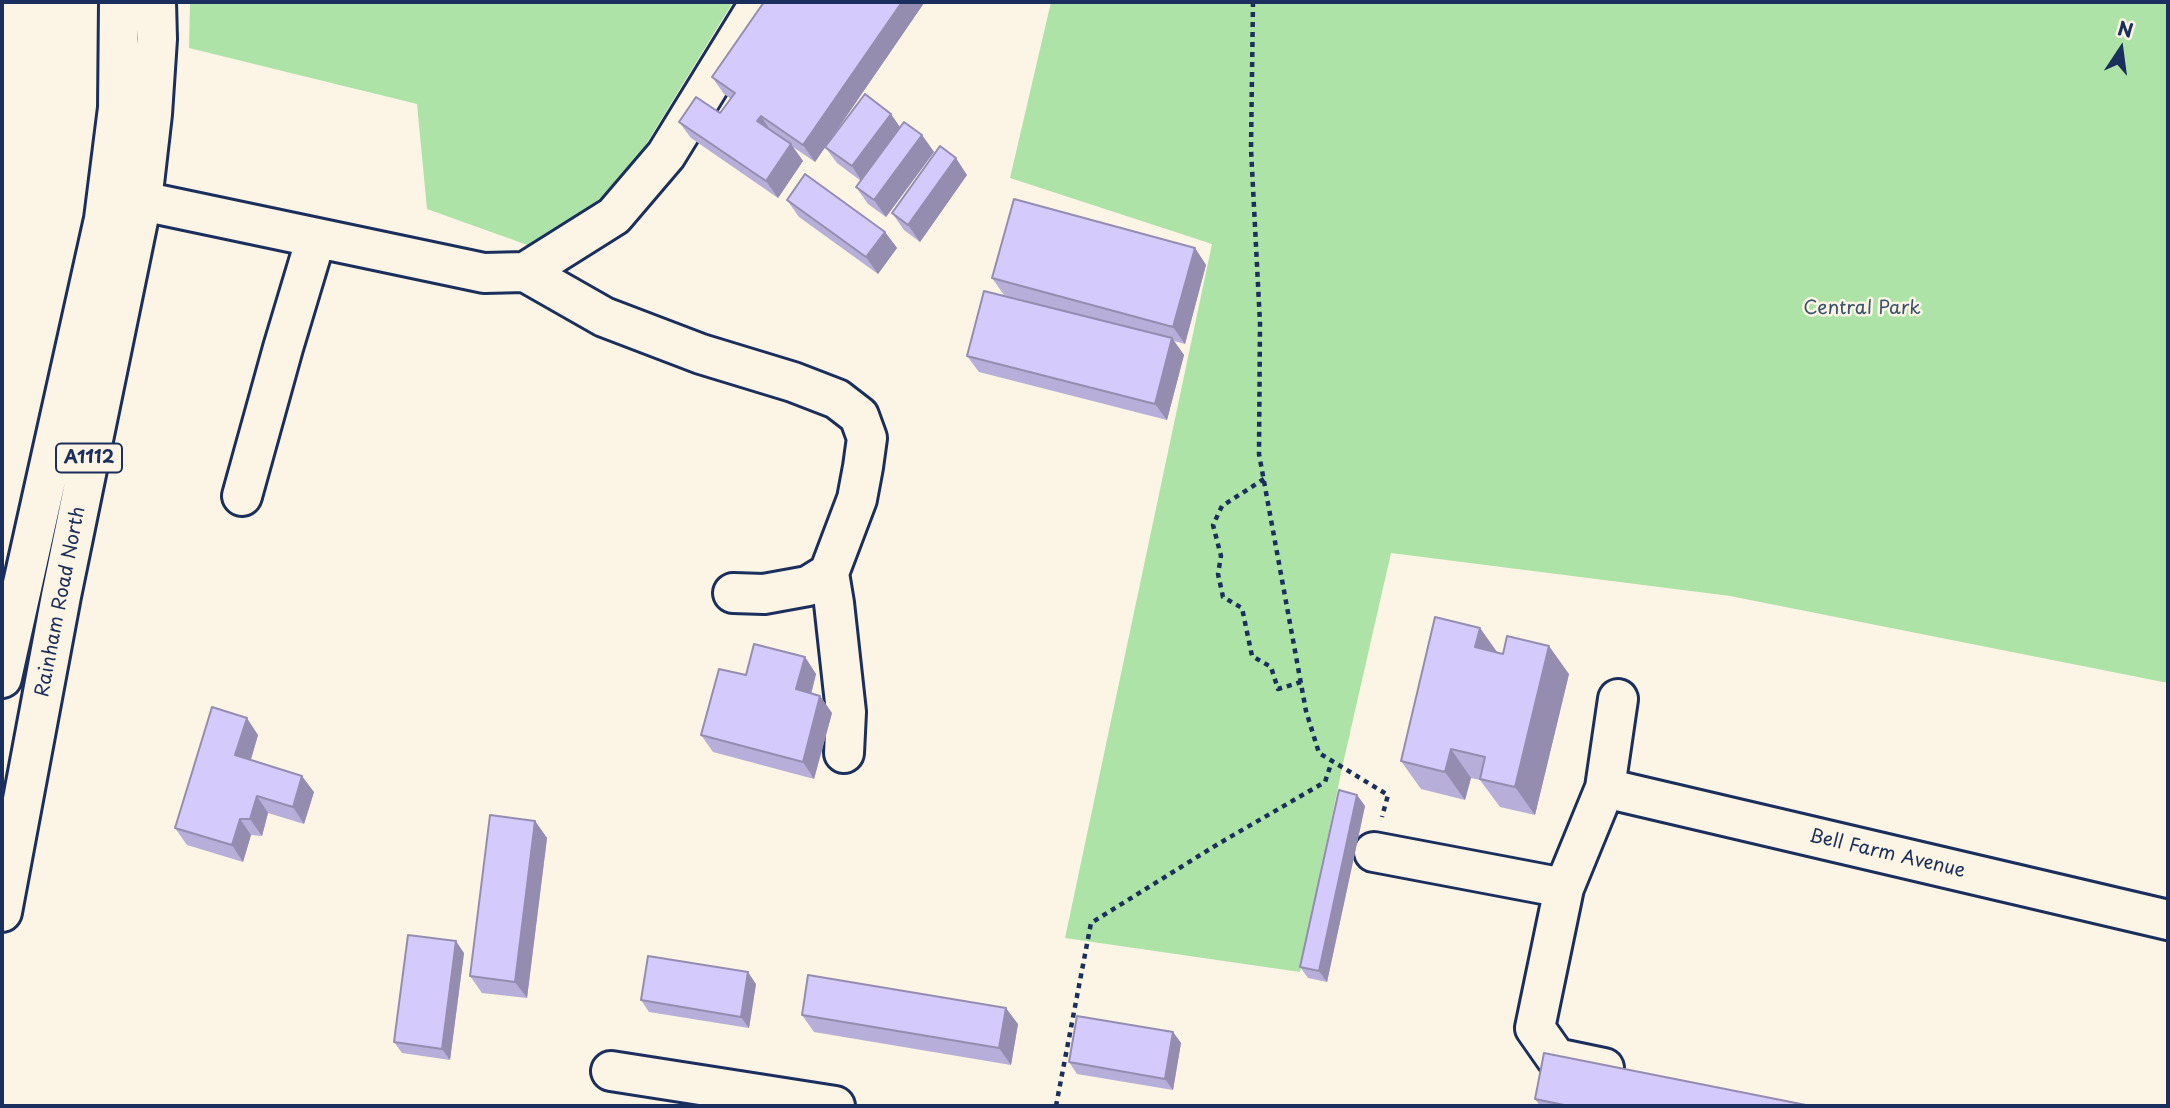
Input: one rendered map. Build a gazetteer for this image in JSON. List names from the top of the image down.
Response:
{
  "streets": {
    "main road": ["A1112", "Rainham Road North", "Bell Farm Avenue"]
  },
  "parks": ["Central Park"],
  "north": "top"
}
